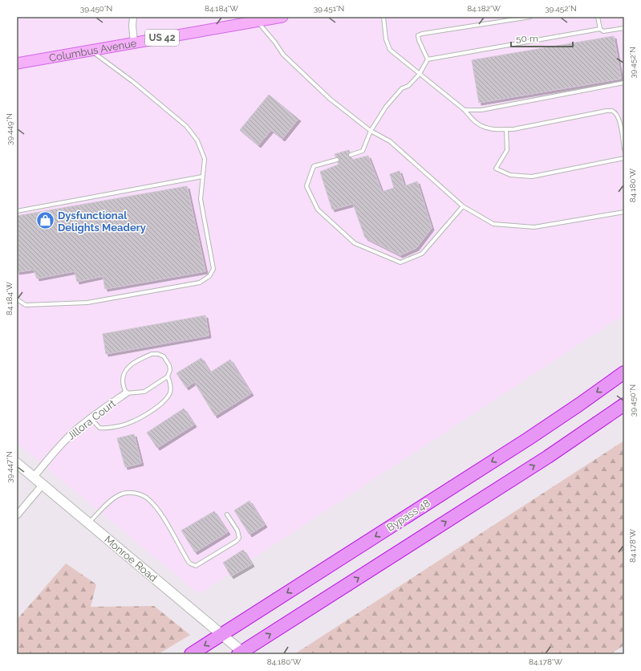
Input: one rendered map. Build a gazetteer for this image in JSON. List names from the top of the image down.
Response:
{
  "streets": {
    "highway": ["Bypass 48"],
    "main road": ["US 42", "Columbus Avenue"],
    "street": ["Jillora Court", "Monroe Road"]
  },
  "crossings": [
    ["Jillora Court", "Monroe Road"],
    ["Bypass 48", "Monroe Road"]
  ],
  "places": {
    "shop": ["Dysfunctional Delights Meadery"]
  },
  "scale_bar": "50 m",
  "coordinates": [
    "39.450°N",
    "84.184°W",
    "39.451°N",
    "84.182°W",
    "39.452°N",
    "39.449°N",
    "84.180°W",
    "39.447°N",
    "84.178°W"
  ]
}
